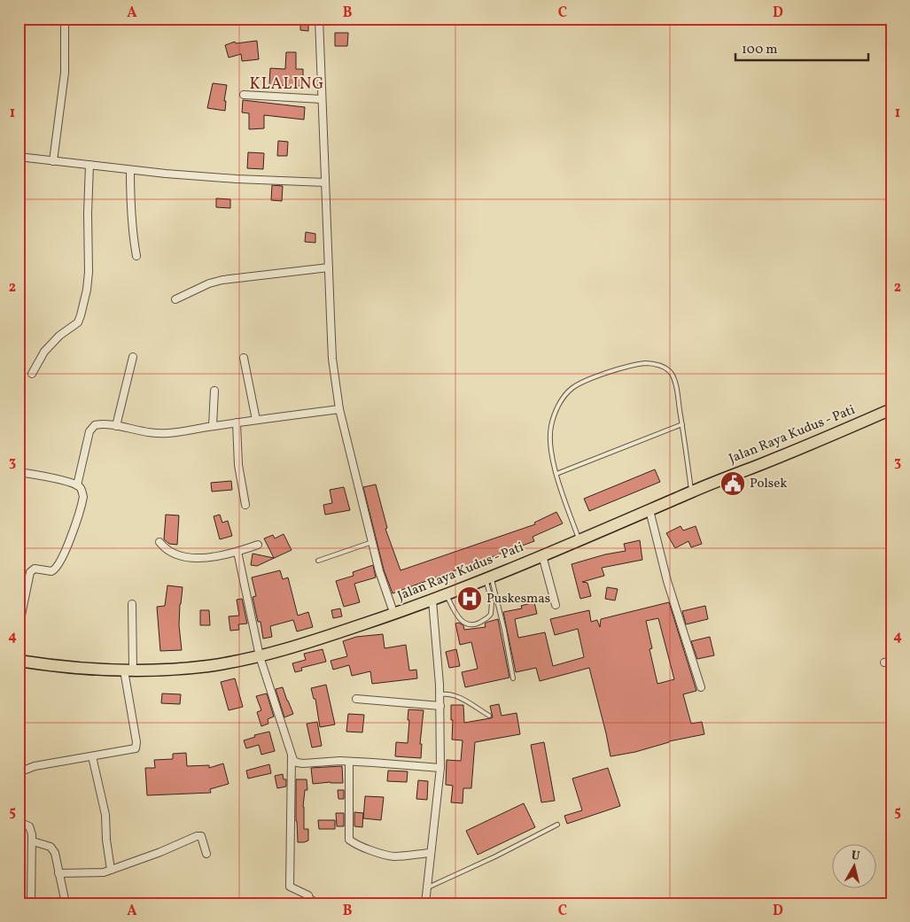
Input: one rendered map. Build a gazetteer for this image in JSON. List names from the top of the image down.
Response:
{
  "streets": {
    "highway": ["Jalan Raya Kudus - Pati"]
  },
  "districts": ["KLALING"],
  "places": {
    "public building": ["Polsek"],
    "hospital": ["Puskesmas"]
  },
  "scale_bar": "100 m",
  "north": "top",
  "grid": {
    "columns": [
      "A",
      "B",
      "C",
      "D"
    ],
    "rows": [
      "1",
      "2",
      "3",
      "4",
      "5"
    ]
  }
}
